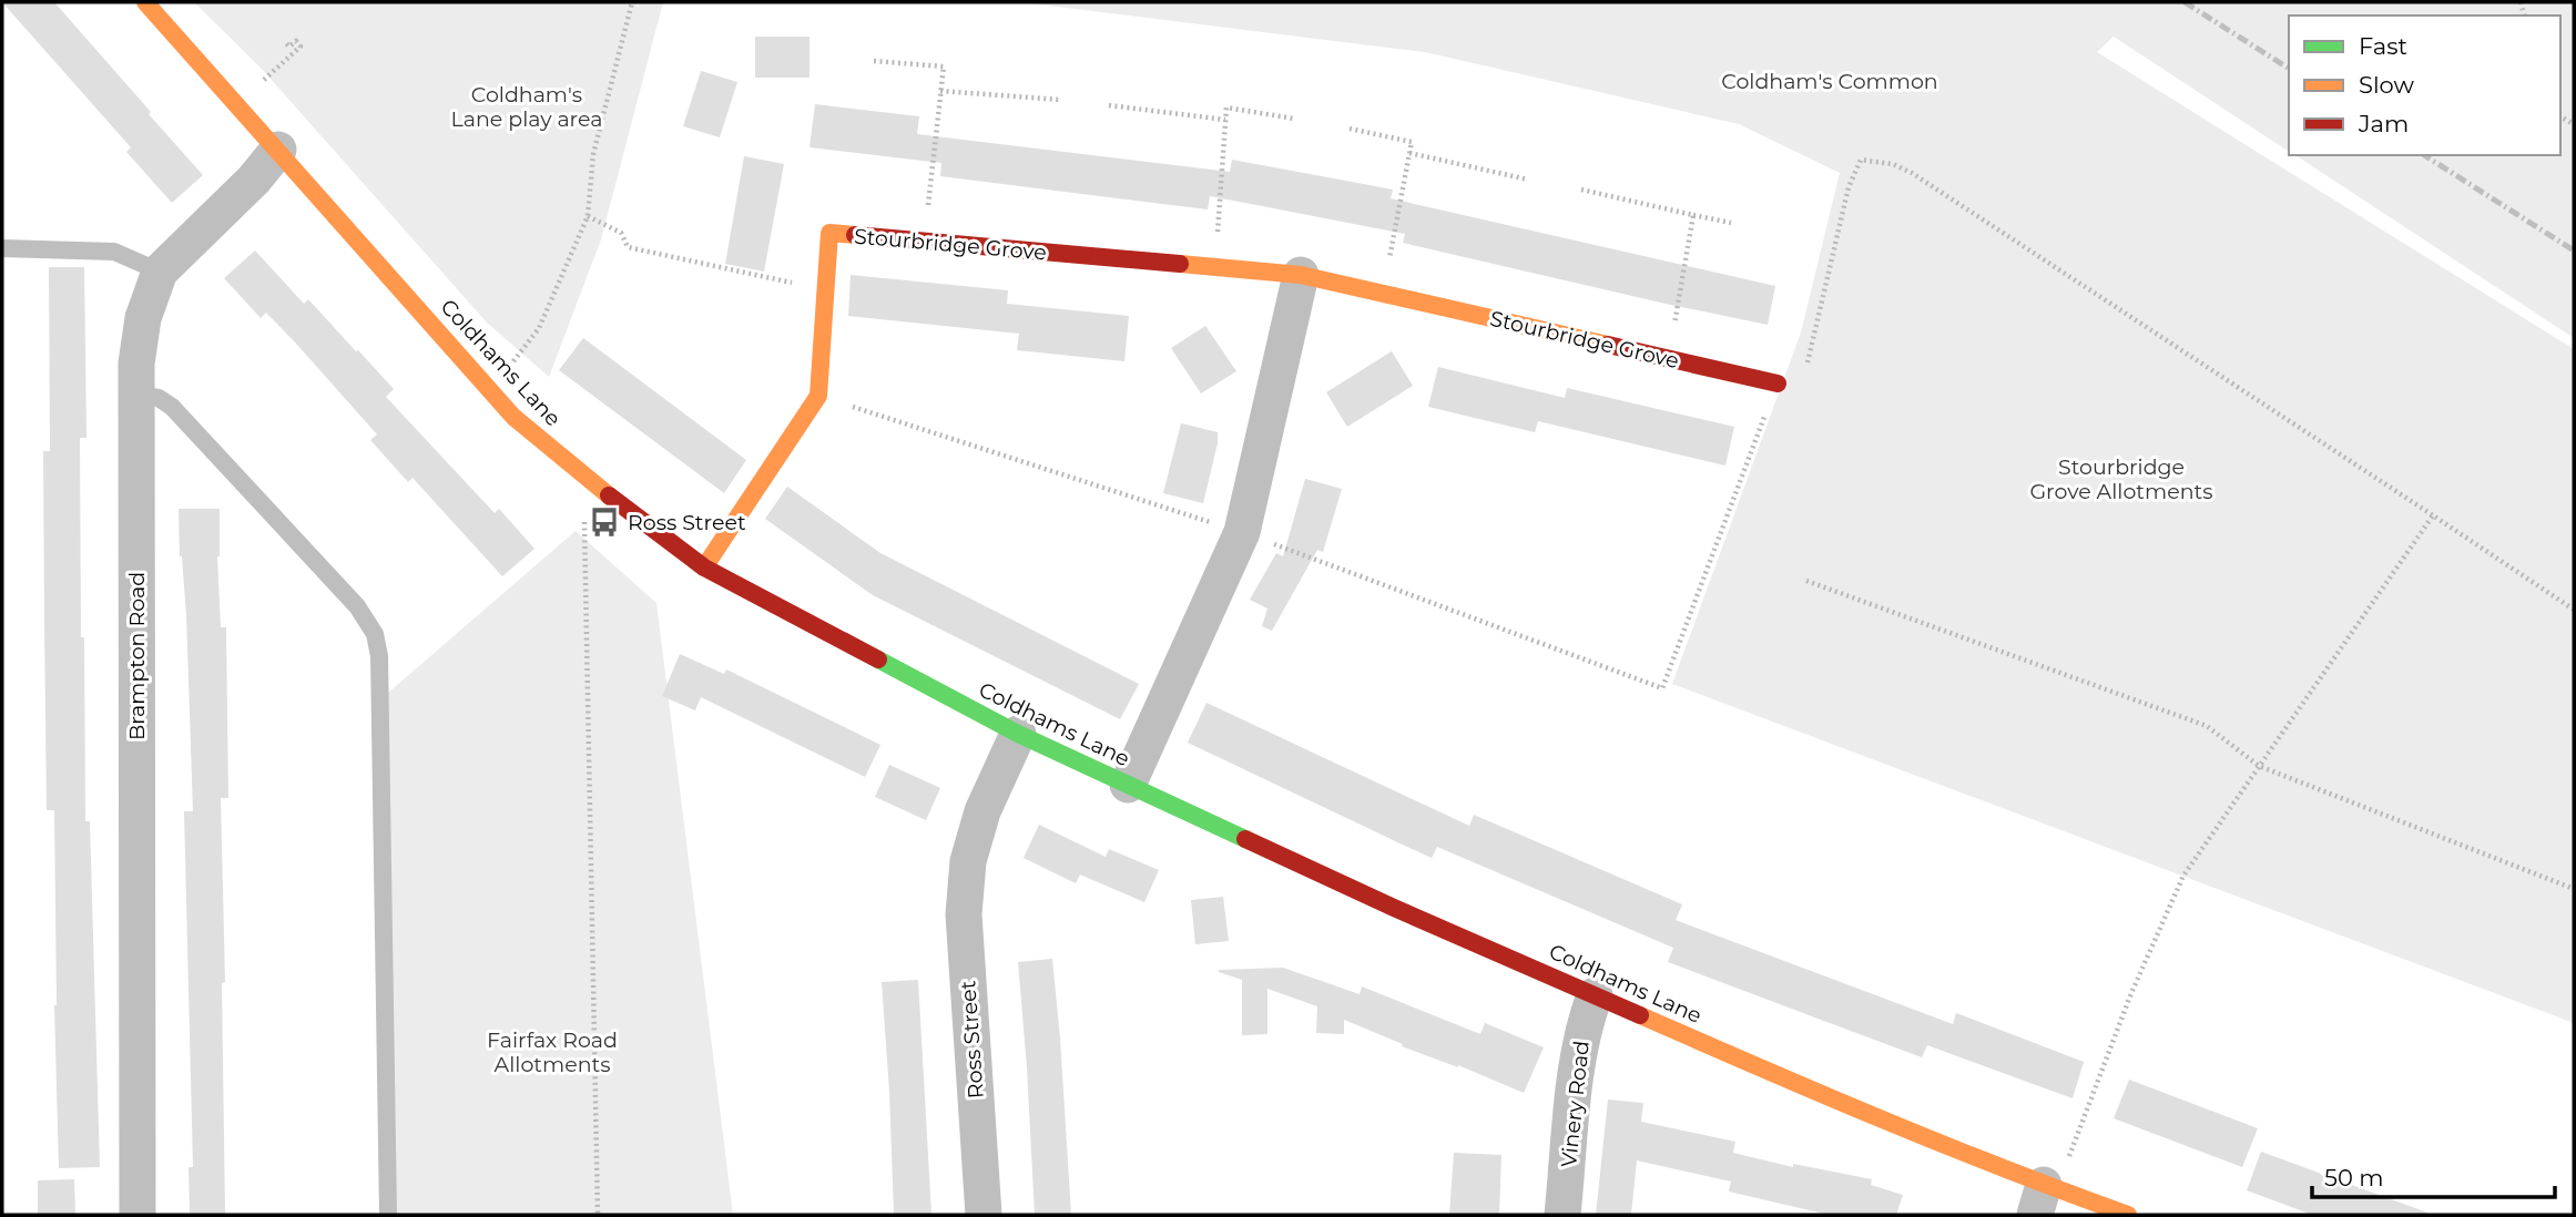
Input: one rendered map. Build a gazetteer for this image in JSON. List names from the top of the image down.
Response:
{
  "streets": {
    "street": [
      "Stourbridge Grove",
      "Coldhams Lane",
      "Brampton Road",
      "Ross Street",
      "Vinery Road"
    ]
  },
  "crossings": [
    ["Stourbridge Grove", "Coldhams Lane"],
    ["Coldhams Lane", "Brampton Road"],
    ["Coldhams Lane", "Ross Street"],
    ["Coldhams Lane", "Vinery Road"]
  ],
  "parks": [
    "Coldham's Common",
    "Coldham's Lane play area",
    "Stourbridge Grove Allotments",
    "Fairfax Road Allotments"
  ],
  "places": {
    "bus stop": ["Ross Street"]
  },
  "legend": ["Fast", "Slow", "Jam"],
  "scale_bar": "50 m"
}
